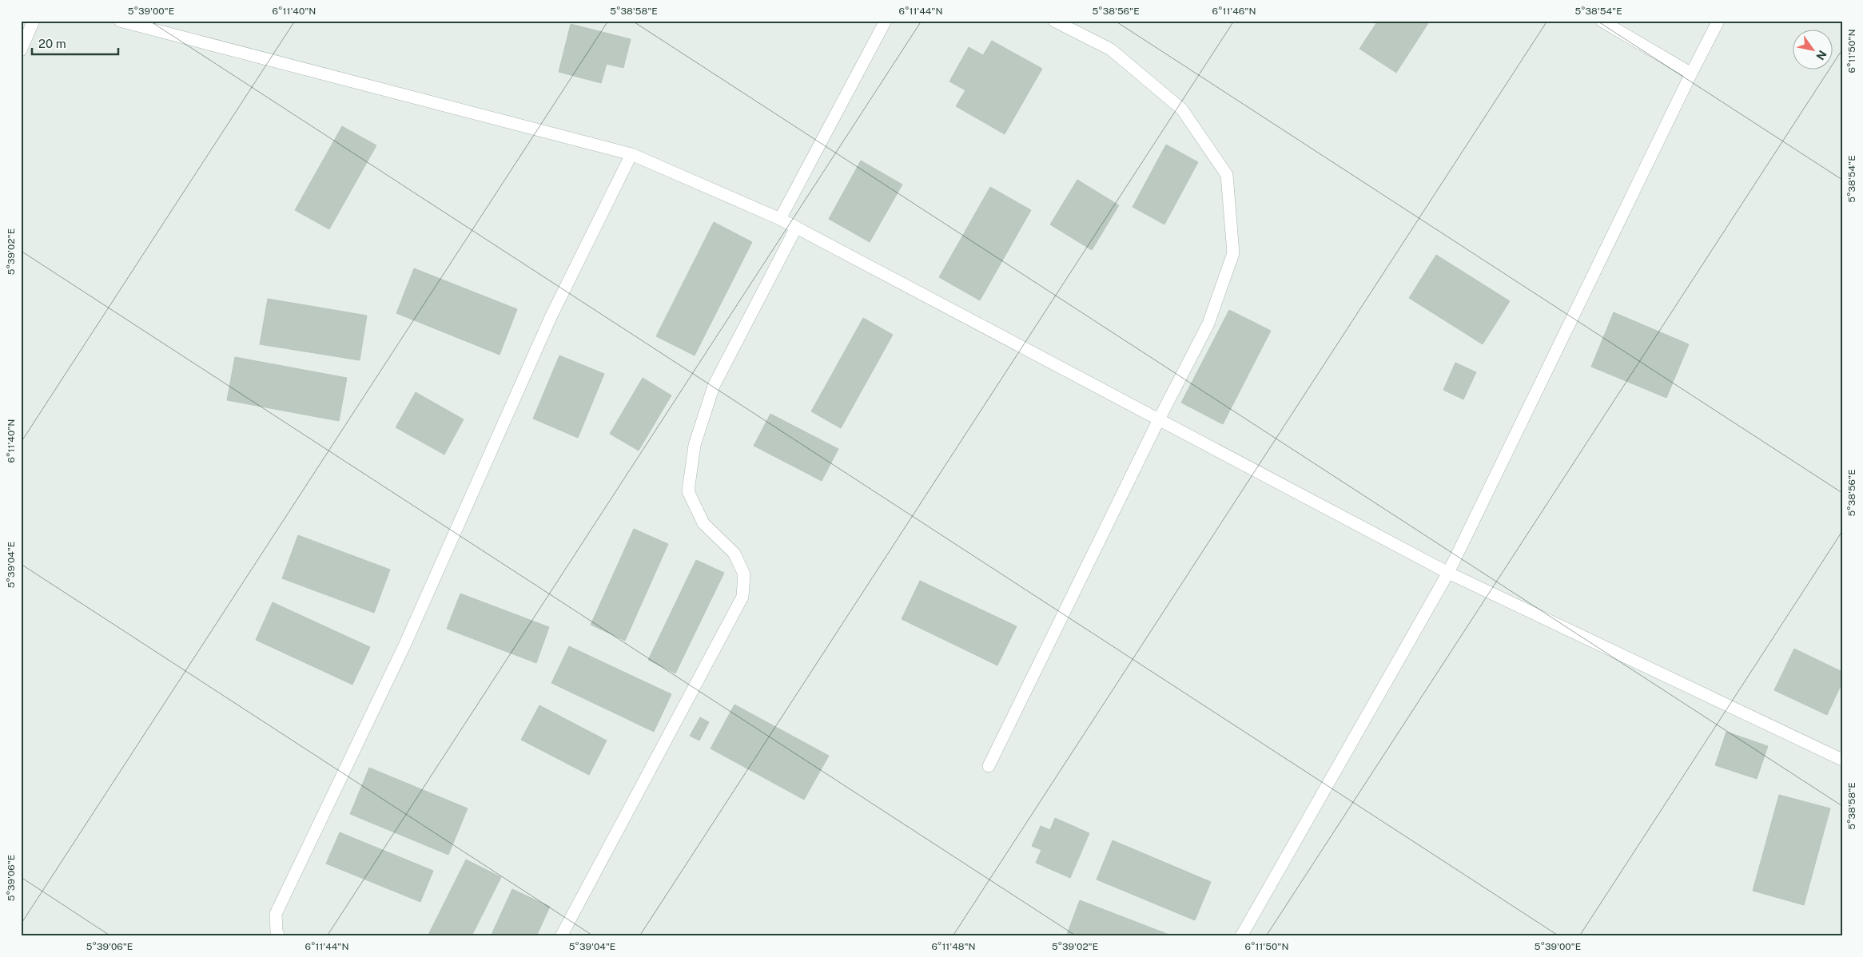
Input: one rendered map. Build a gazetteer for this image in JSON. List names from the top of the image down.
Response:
{
  "scale_bar": "20 m",
  "north": "bottom right",
  "coordinates": [
    "5°39'00\"E",
    "6°11'40\"N",
    "5°38'58\"E",
    "6°11'44\"N",
    "5°38'56\"E",
    "6°11'46\"N",
    "5°38'54\"E",
    "6°11'50\"N",
    "5°39'02\"E",
    "5°39'04\"E",
    "5°39'06\"E",
    "6°11'48\"N"
  ]
}
